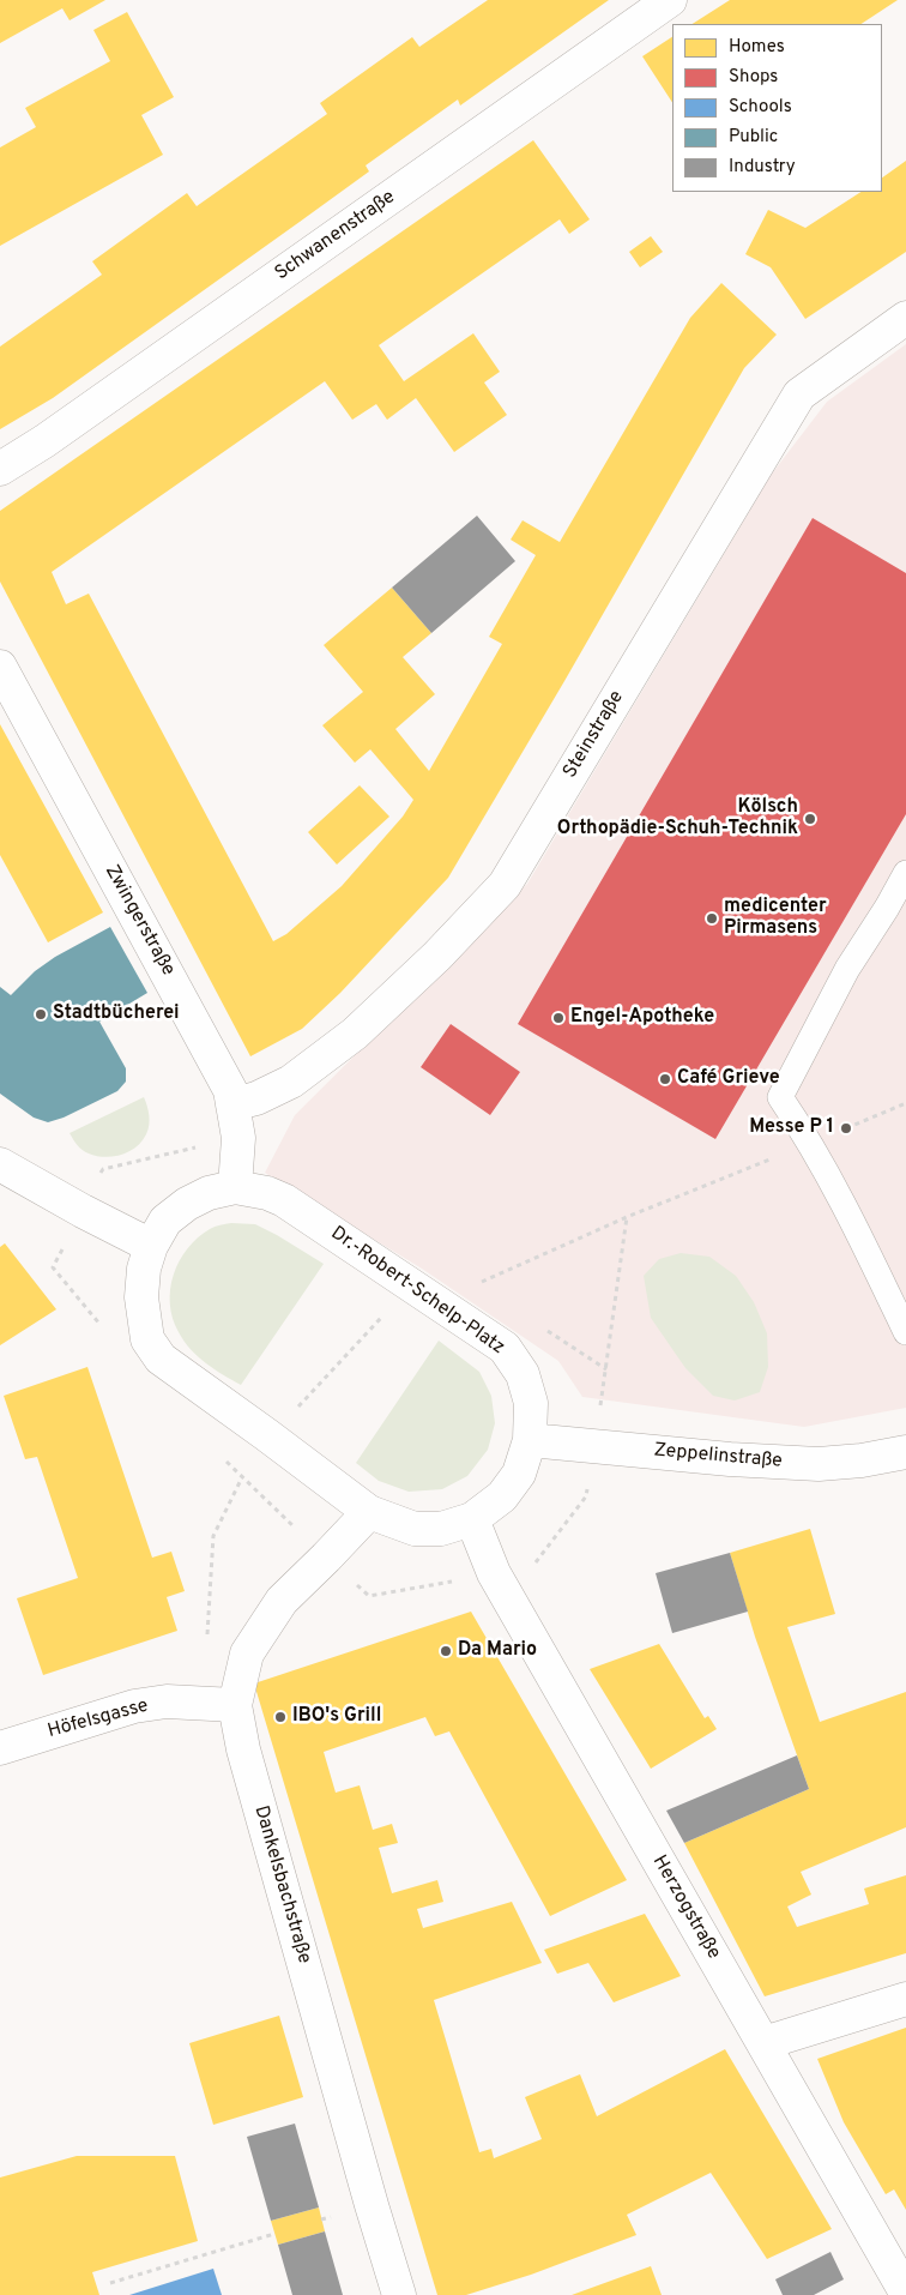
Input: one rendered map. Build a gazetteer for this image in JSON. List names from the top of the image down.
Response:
{
  "streets": {
    "street": [
      "Schwanenstraße",
      "Steinstraße",
      "Zwingerstraße",
      "Dr.-Robert-Schelp-Platz",
      "Zeppelinstraße",
      "Höfelsgasse",
      "Dankelsbachstraße",
      "Herzogstraße"
    ]
  },
  "crossings": [
    ["Steinstraße", "Zwingerstraße"],
    ["Zwingerstraße", "Dr.-Robert-Schelp-Platz"],
    ["Dr.-Robert-Schelp-Platz", "Zeppelinstraße"],
    ["Dr.-Robert-Schelp-Platz", "Dankelsbachstraße"],
    ["Dr.-Robert-Schelp-Platz", "Herzogstraße"],
    ["Höfelsgasse", "Dankelsbachstraße"]
  ],
  "places": [
    "Kölsch Orthopädie-Schuh-Technik",
    "medicenter Pirmasens",
    "Stadtbücherei",
    "Engel-Apotheke",
    "Café Grieve",
    "Messe P 1",
    "Da Mario",
    "IBO's Grill"
  ],
  "legend": [
    "Homes",
    "Shops",
    "Schools",
    "Public",
    "Industry"
  ]
}
